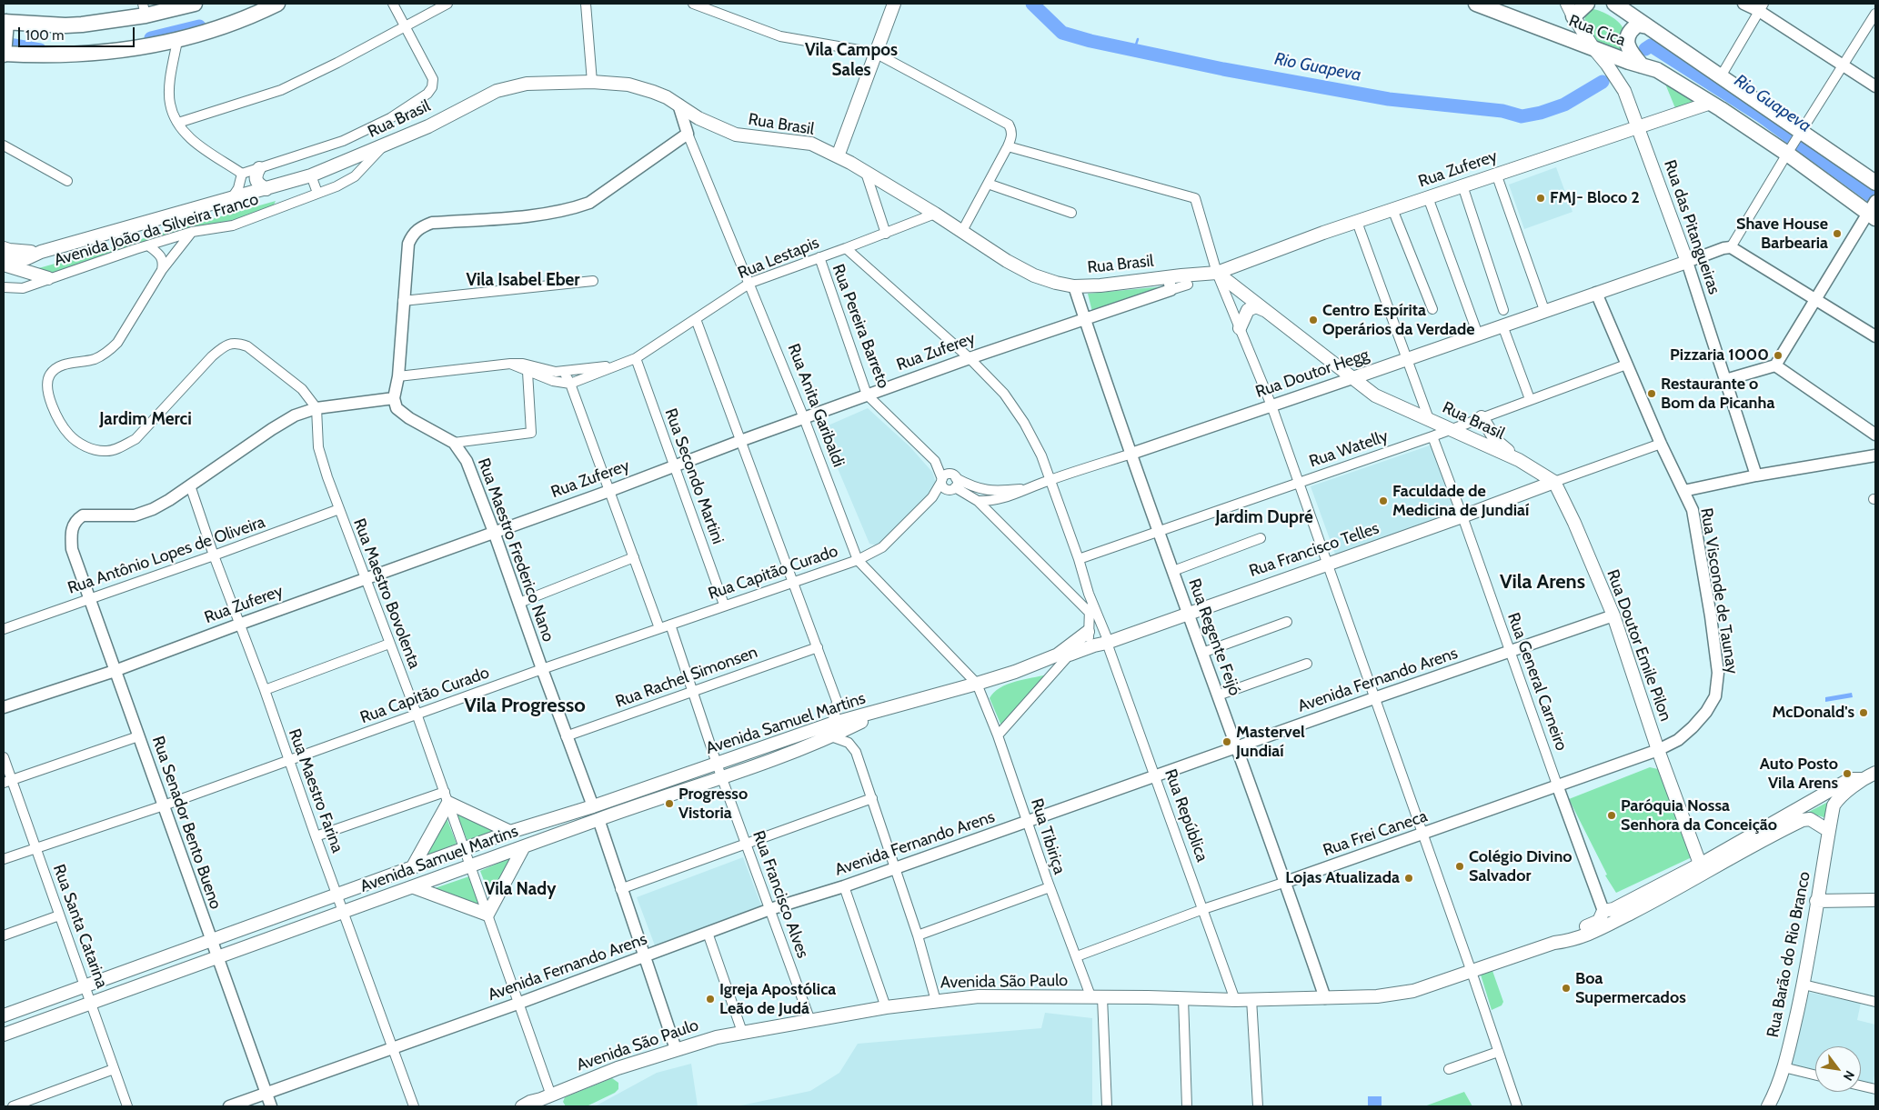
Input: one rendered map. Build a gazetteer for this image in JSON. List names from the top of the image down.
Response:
{
  "streets": {
    "main road": [
      "Rua Cica",
      "Rua Brasil",
      "Rua Zuferey",
      "Rua das Pitangueiras",
      "Rua Doutor Hegg",
      "Rua Francisco Telles",
      "Rua Doutor Emile Pilon",
      "Avenida Samuel Martins",
      "Rua Barão do Rio Branco",
      "Avenida São Paulo"
    ],
    "street": [
      "Avenida João da Silveira Franco",
      "Rua Lestapis",
      "Rua Pereira Barreto",
      "Rua Anita Garibaldi",
      "Rua Watelly",
      "Rua Secondo Martini",
      "Rua Maestro Frederico Nano",
      "Rua Antônio Lopes de Oliveira",
      "Rua Capitão Curado",
      "Rua Visconde de Taunay",
      "Rua Maestro Bovolenta",
      "Rua Regente Feijó",
      "Rua Rachel Simonsen",
      "Avenida Fernando Arens",
      "Rua General Carneiro",
      "Rua Maestro Farina",
      "Rua República",
      "Rua Senador Bento Bueno",
      "Rua Frei Caneca",
      "Rua Tibiriça",
      "Rua Francisco Alves",
      "Rua Santa Catarina"
    ]
  },
  "crossings": [
    ["Rua Cica", "Rua Zuferey"],
    ["Rua Cica", "Rua das Pitangueiras"],
    ["Rua Brasil", "Rua Zuferey"],
    ["Rua Brasil", "Avenida João da Silveira Franco"],
    ["Rua Brasil", "Rua Lestapis"],
    ["Rua Brasil", "Rua Doutor Hegg"],
    ["Rua Brasil", "Rua Anita Garibaldi"],
    ["Rua Brasil", "Rua Watelly"],
    ["Rua Brasil", "Rua Regente Feijó"],
    ["Rua Zuferey", "Rua das Pitangueiras"],
    ["Rua Zuferey", "Rua Pereira Barreto"],
    ["Rua Zuferey", "Rua Anita Garibaldi"],
    ["Rua Zuferey", "Rua Secondo Martini"],
    ["Rua Zuferey", "Rua Maestro Frederico Nano"],
    ["Rua Zuferey", "Rua Maestro Bovolenta"],
    ["Rua Zuferey", "Rua Regente Feijó"],
    ["Rua Zuferey", "Rua Maestro Farina"],
    ["Rua Zuferey", "Rua Senador Bento Bueno"],
    ["Rua das Pitangueiras", "Rua Doutor Hegg"],
    ["Rua Lestapis", "Rua Pereira Barreto"],
    ["Rua Lestapis", "Rua Anita Garibaldi"],
    ["Rua Lestapis", "Rua Secondo Martini"],
    ["Rua Pereira Barreto", "Rua Doutor Hegg"],
    ["Rua Doutor Hegg", "Rua Visconde de Taunay"],
    ["Rua Doutor Hegg", "Rua Regente Feijó"],
    ["Rua Anita Garibaldi", "Rua Capitão Curado"],
    ["Rua Anita Garibaldi", "Avenida Samuel Martins"],
    ["Rua Anita Garibaldi", "Rua Tibiriça"],
    ["Rua Watelly", "Rua Visconde de Taunay"],
    ["Rua Watelly", "Rua Regente Feijó"],
    ["Rua Watelly", "Rua General Carneiro"],
    ["Rua Secondo Martini", "Rua Capitão Curado"],
    ["Rua Maestro Frederico Nano", "Rua Capitão Curado"],
    ["Rua Maestro Frederico Nano", "Rua Rachel Simonsen"],
    ["Rua Maestro Frederico Nano", "Avenida Samuel Martins"],
    ["Rua Francisco Telles", "Rua Visconde de Taunay"],
    ["Rua Francisco Telles", "Rua Regente Feijó"],
    ["Rua Francisco Telles", "Rua Doutor Emile Pilon"],
    ["Rua Francisco Telles", "Rua General Carneiro"],
    ["Rua Francisco Telles", "Avenida Samuel Martins"],
    ["Rua Francisco Telles", "Rua República"],
    ["Rua Antônio Lopes de Oliveira", "Rua Maestro Bovolenta"],
    ["Rua Antônio Lopes de Oliveira", "Rua Maestro Farina"],
    ["Rua Antônio Lopes de Oliveira", "Rua Senador Bento Bueno"],
    ["Rua Capitão Curado", "Rua Maestro Bovolenta"],
    ["Rua Capitão Curado", "Rua Maestro Farina"],
    ["Rua Capitão Curado", "Rua Senador Bento Bueno"],
    ["Rua Capitão Curado", "Rua Francisco Alves"],
    ["Rua Capitão Curado", "Rua Santa Catarina"],
    ["Rua Visconde de Taunay", "Rua Doutor Emile Pilon"],
    ["Rua Visconde de Taunay", "Rua Frei Caneca"],
    ["Rua Maestro Bovolenta", "Avenida Fernando Arens"],
    ["Rua Maestro Bovolenta", "Avenida Samuel Martins"],
    ["Rua Maestro Bovolenta", "Avenida São Paulo"],
    ["Rua Regente Feijó", "Avenida Fernando Arens"],
    ["Rua Regente Feijó", "Rua Frei Caneca"],
    ["Rua Regente Feijó", "Avenida São Paulo"],
    ["Rua Doutor Emile Pilon", "Avenida Fernando Arens"],
    ["Rua Doutor Emile Pilon", "Rua Frei Caneca"],
    ["Rua Rachel Simonsen", "Rua Francisco Alves"],
    ["Avenida Fernando Arens", "Rua General Carneiro"],
    ["Avenida Fernando Arens", "Rua Maestro Farina"],
    ["Avenida Fernando Arens", "Rua República"],
    ["Avenida Fernando Arens", "Rua Senador Bento Bueno"],
    ["Avenida Fernando Arens", "Rua Tibiriça"],
    ["Avenida Fernando Arens", "Rua Francisco Alves"],
    ["Rua General Carneiro", "Rua Frei Caneca"],
    ["Avenida Samuel Martins", "Rua Maestro Farina"],
    ["Avenida Samuel Martins", "Rua República"],
    ["Avenida Samuel Martins", "Rua Senador Bento Bueno"],
    ["Avenida Samuel Martins", "Rua Tibiriça"],
    ["Avenida Samuel Martins", "Rua Francisco Alves"],
    ["Avenida Samuel Martins", "Rua Santa Catarina"],
    ["Rua Maestro Farina", "Rua Senador Bento Bueno"],
    ["Rua República", "Rua Frei Caneca"],
    ["Rua República", "Avenida São Paulo"],
    ["Rua Frei Caneca", "Rua Tibiriça"],
    ["Rua Tibiriça", "Avenida São Paulo"],
    ["Rua Francisco Alves", "Avenida São Paulo"]
  ],
  "districts": [
    "Vila Campos Sales",
    "Vila Isabel Eber",
    "Jardim Merci",
    "Jardim Dupré",
    "Vila Arens",
    "Vila Progresso",
    "Vila Nady"
  ],
  "water": ["Rio Guapeva"],
  "places": [
    "FMJ- Bloco 2",
    "Shave House Barbearia",
    "Centro Espírita Operários da Verdade",
    "Pizzaria 1000",
    "Restaurante o Bom da Picanha",
    "Faculdade de Medicina de Jundiaí",
    "McDonald's",
    "Mastervel Jundiaí",
    "Auto Posto Vila Arens",
    "Progresso Vistoria",
    "Paróquia Nossa Senhora da Conceição",
    "Colégio Divino Salvador",
    "Lojas Atualizada",
    "Boa Supermercados",
    "Igreja Apostólica Leão de Judá"
  ],
  "scale_bar": "100 m",
  "north": "bottom right"
}
